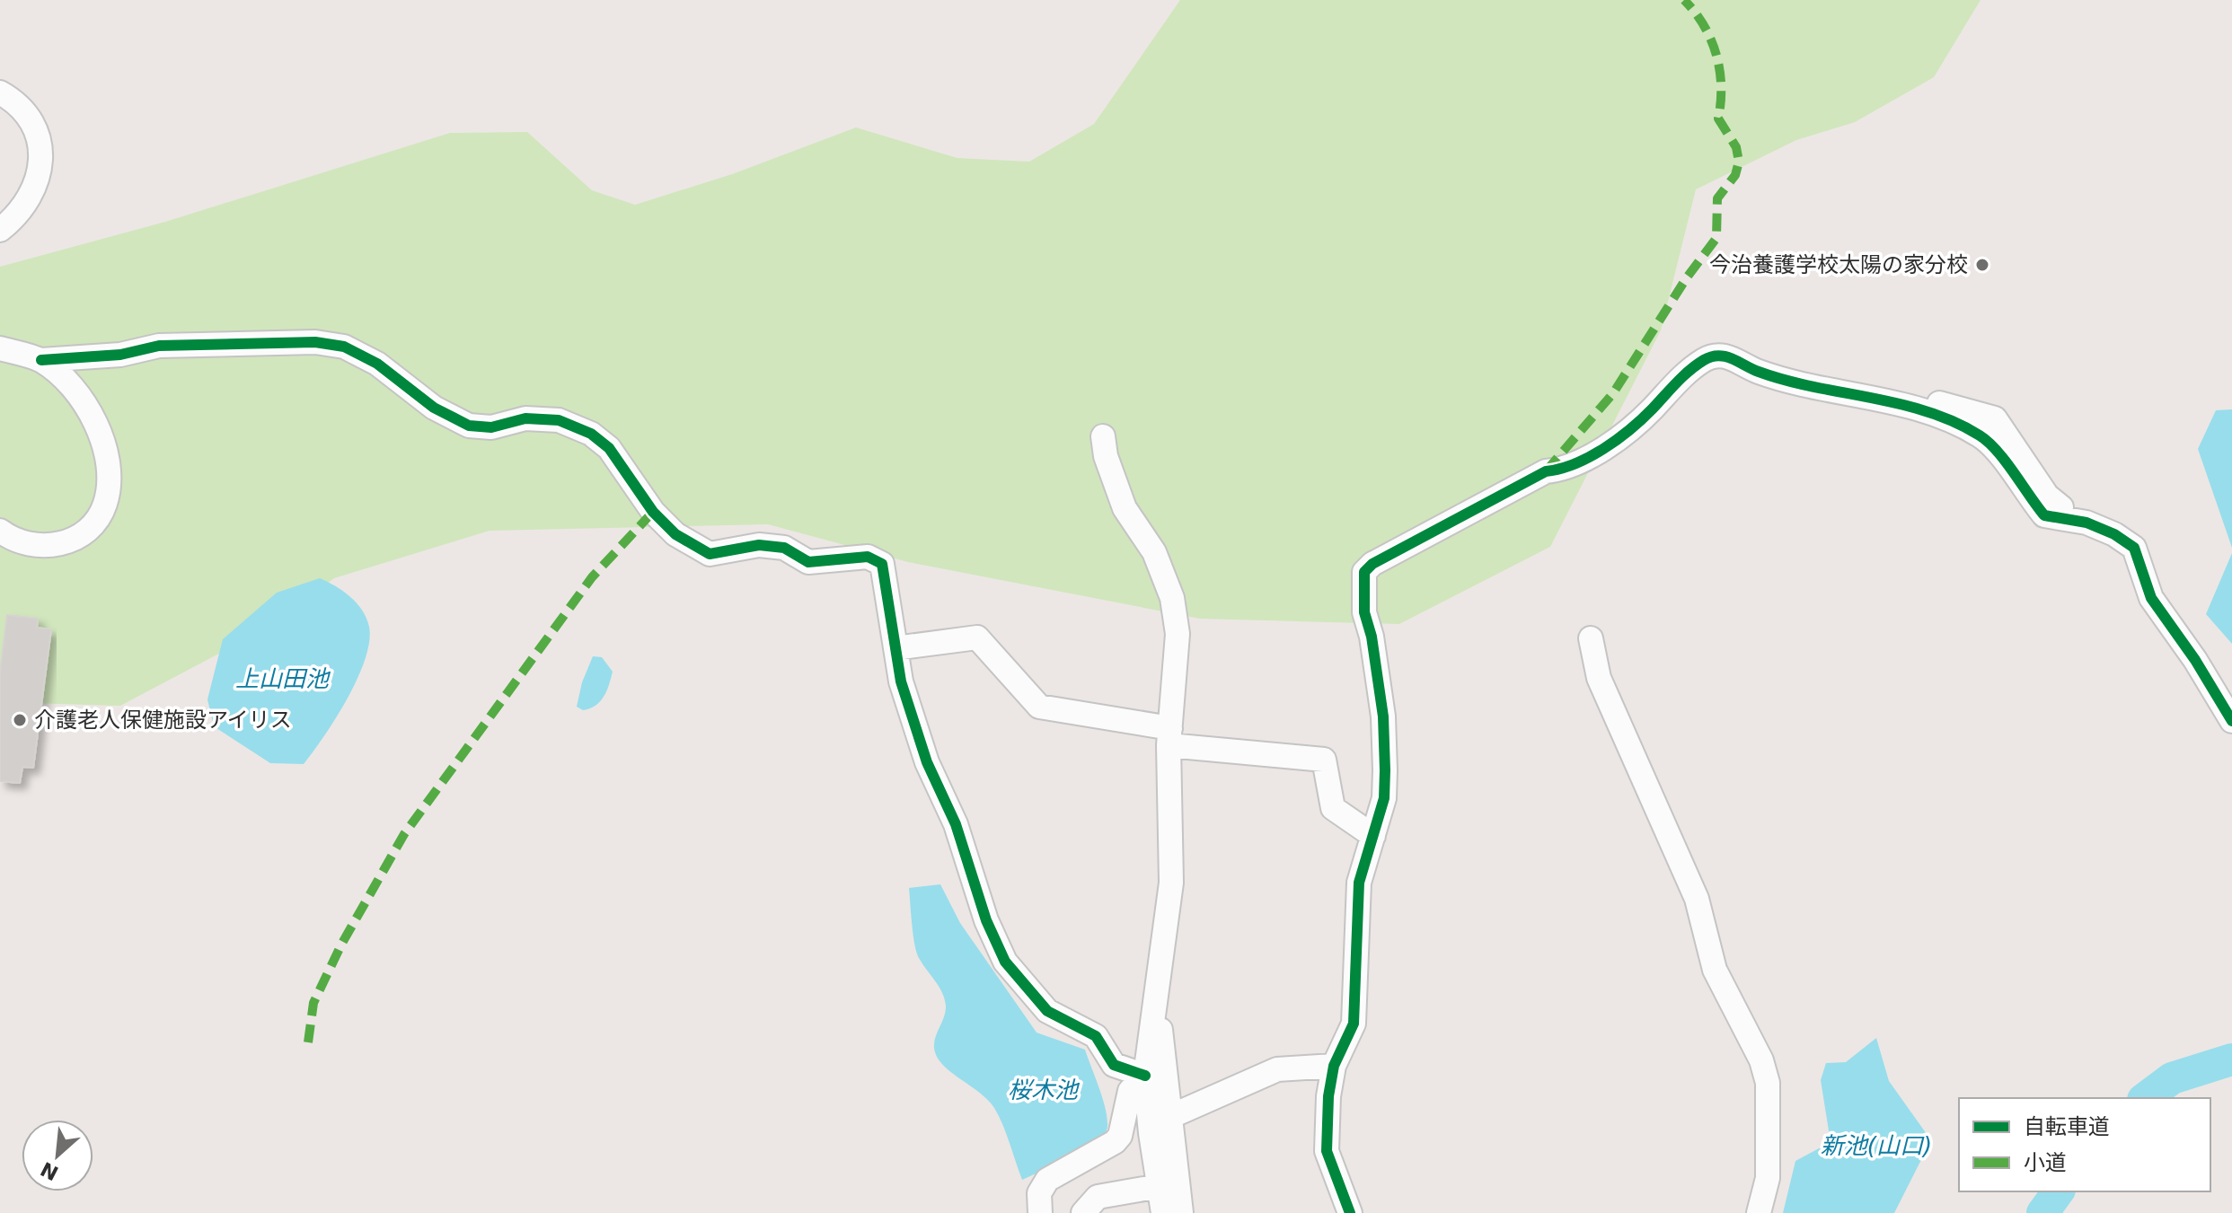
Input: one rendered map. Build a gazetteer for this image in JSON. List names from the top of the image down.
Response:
{
  "water": ["上山田池", "桜木池", "新池(山口)"],
  "places": ["今治養護学校太陽の家分校", "介護老人保健施設アイリス"],
  "legend": ["自転車道", "小道"],
  "north": "bottom left"
}
